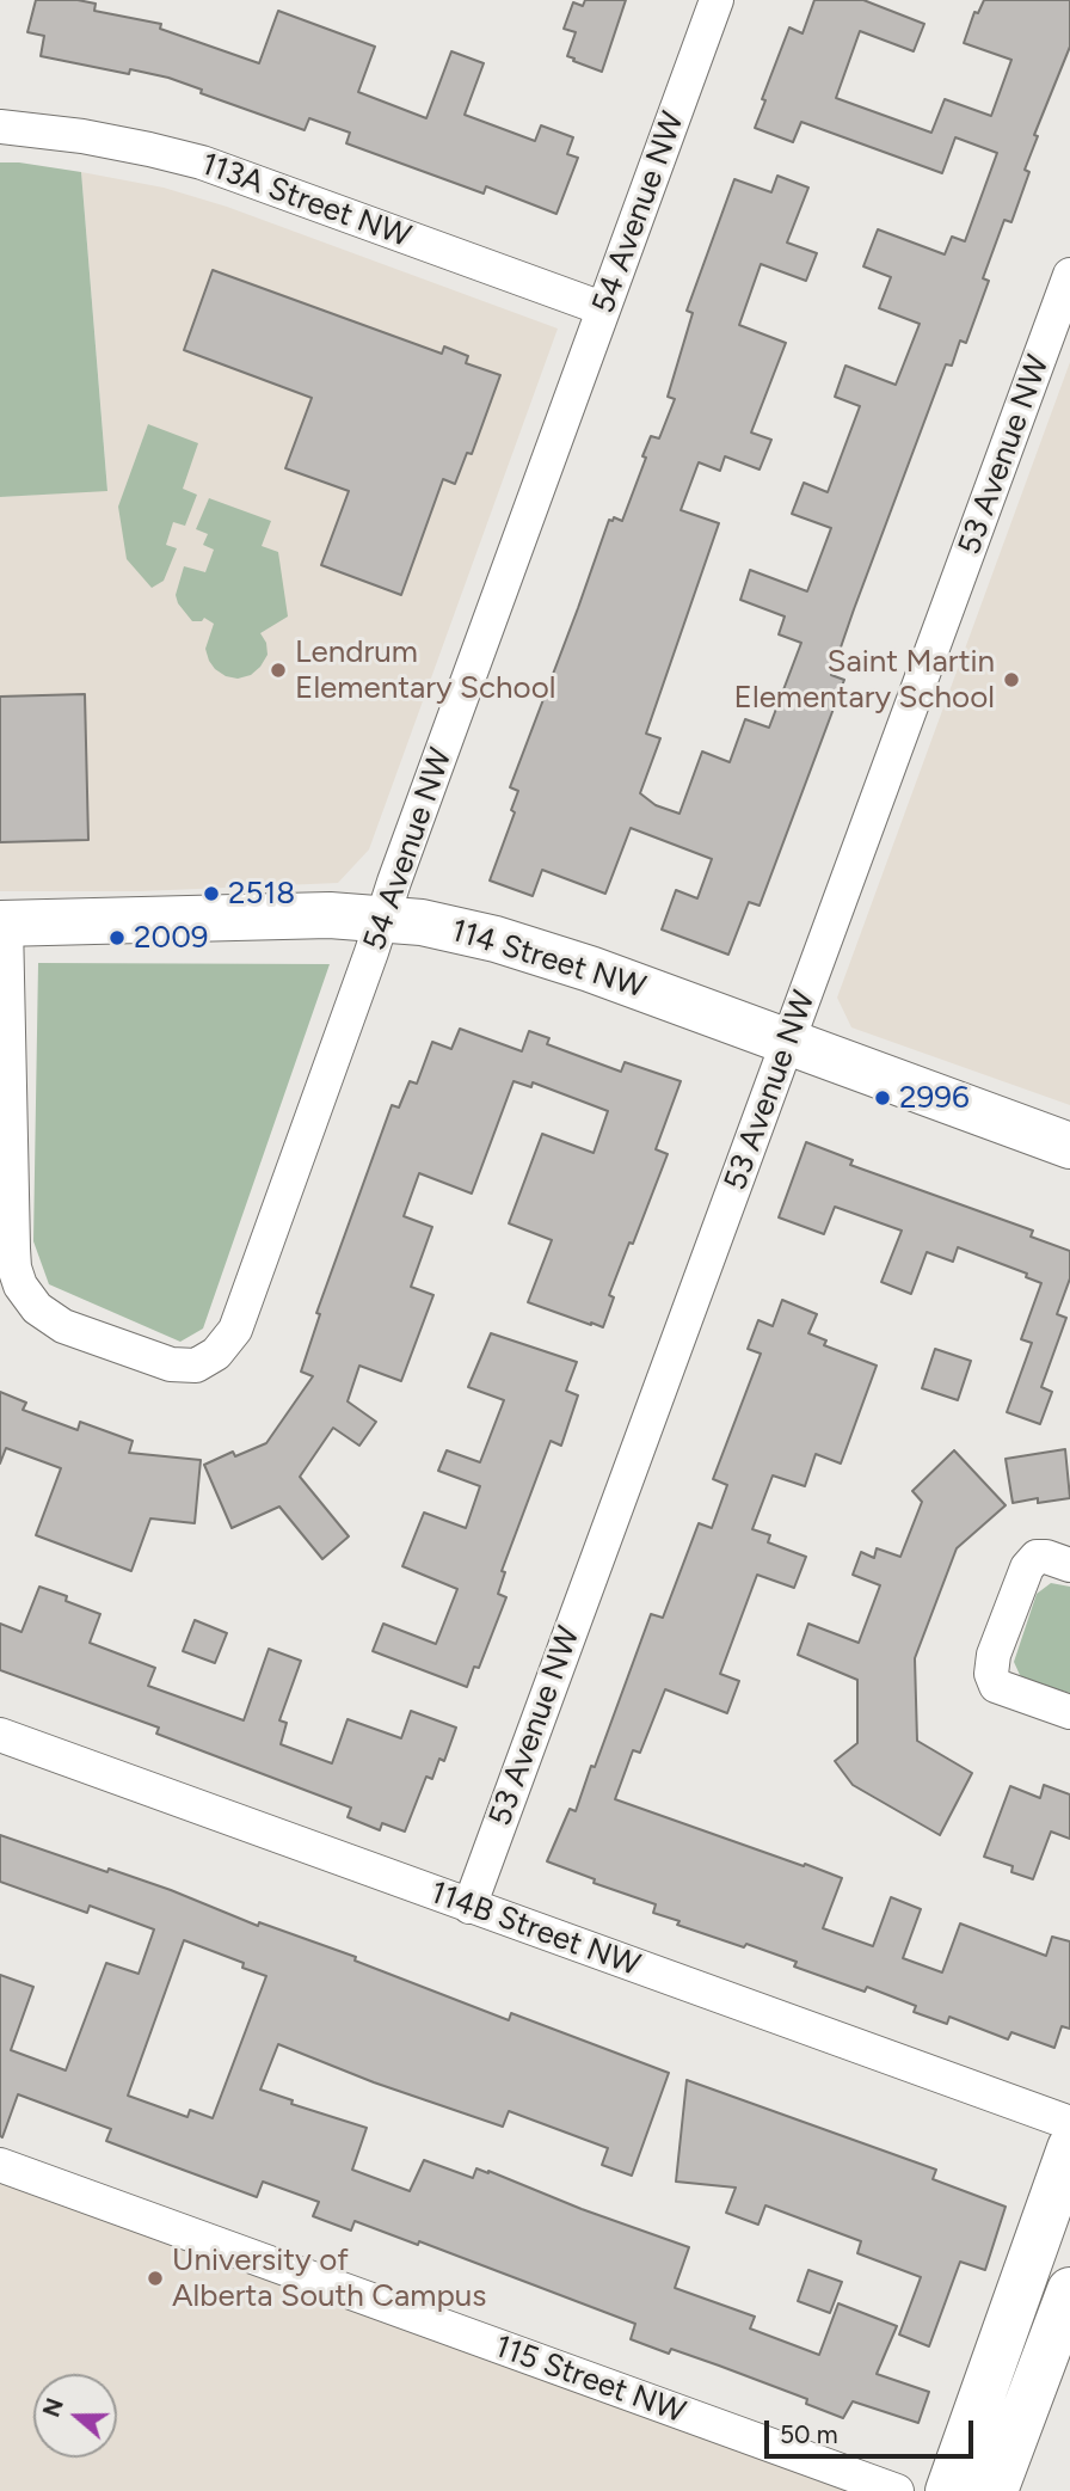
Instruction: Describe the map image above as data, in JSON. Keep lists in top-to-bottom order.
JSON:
{
  "streets": {
    "street": [
      "113A Street NW",
      "54 Avenue NW",
      "53 Avenue NW",
      "114 Street NW",
      "114B Street NW",
      "115 Street NW"
    ]
  },
  "crossings": [
    ["113A Street NW", "54 Avenue NW"],
    ["54 Avenue NW", "114 Street NW"],
    ["53 Avenue NW", "114 Street NW"],
    ["53 Avenue NW", "114B Street NW"]
  ],
  "places": [
    "Lendrum Elementary School",
    "Saint Martin Elementary School",
    "2518",
    "2009",
    "2996",
    "University of Alberta South Campus"
  ],
  "scale_bar": "50 m",
  "north": "left"
}
